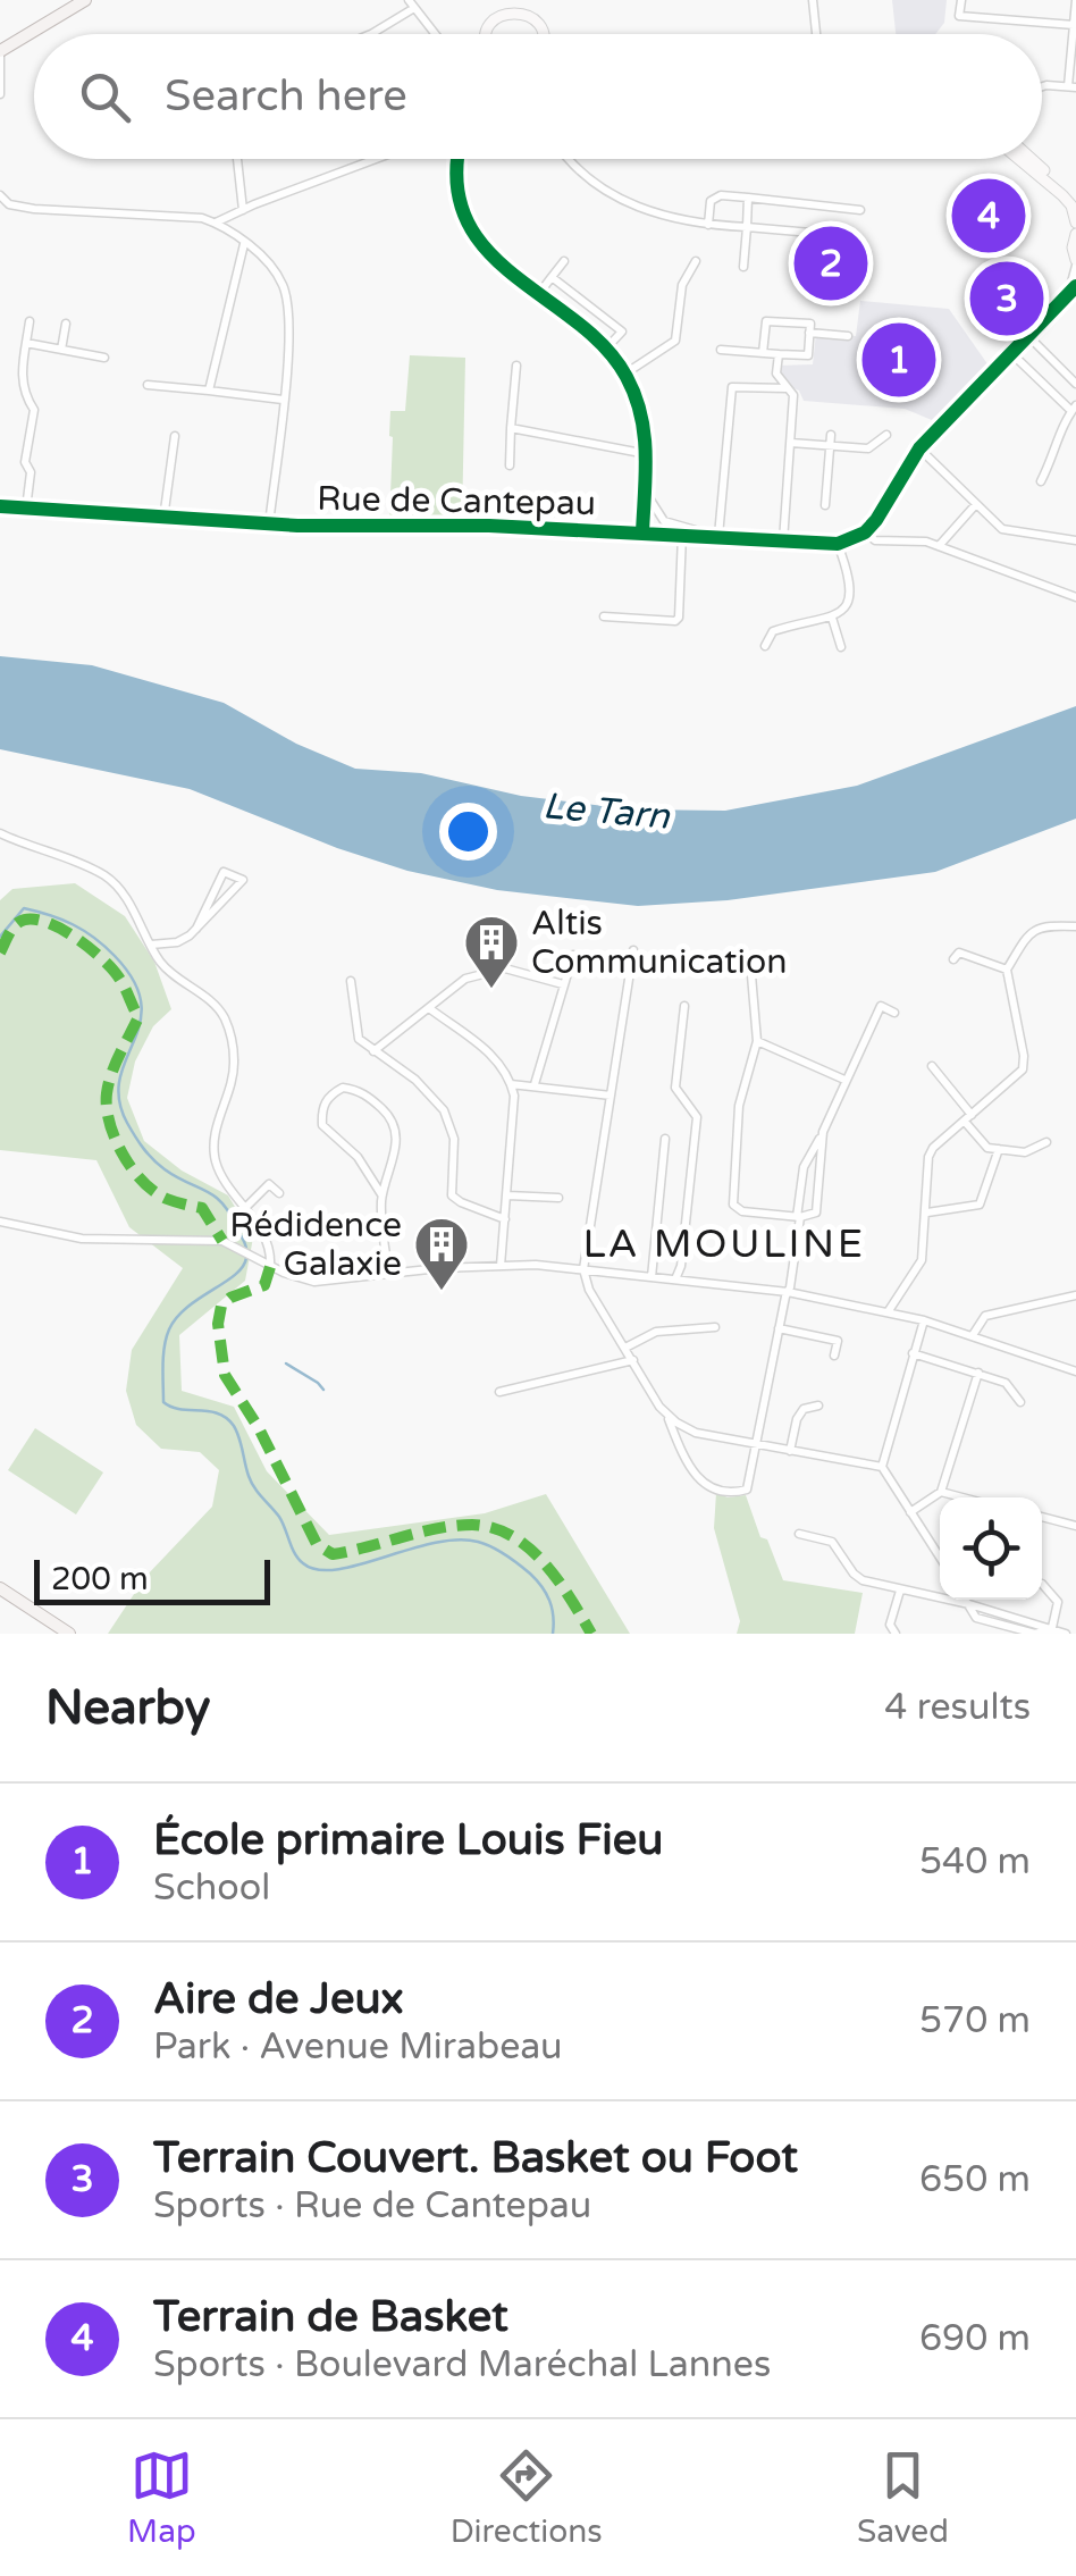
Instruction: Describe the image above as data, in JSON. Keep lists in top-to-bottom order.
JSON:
{
  "streets": {
    "street": ["Rue de Cantepau"]
  },
  "districts": ["LA MOULINE"],
  "water": ["Le Tarn"],
  "places": {
    "building": ["Altis Communication", "Rédidence Galaxie"]
  },
  "scale_bar": "200 m",
  "page": {
    "search": "Search here",
    "pins": [
      "4",
      "2",
      "3",
      "1"
    ],
    "scale": "200 m",
    "heading": ["Nearby", "4 results"],
    "list": [
      {
        "mark": "1",
        "name": "École primaire Louis Fieu",
        "note": "School",
        "value": "540 m"
      },
      {
        "mark": "2",
        "name": "Aire de Jeux",
        "note": "Park · Avenue Mirabeau",
        "value": "570 m"
      },
      {
        "mark": "3",
        "name": "Terrain Couvert. Basket ou Foot",
        "note": "Sports · Rue de Cantepau",
        "value": "650 m"
      },
      {
        "mark": "4",
        "name": "Terrain de Basket",
        "note": "Sports · Boulevard Maréchal Lannes",
        "value": "690 m"
      }
    ],
    "nav": ["Map", "Directions", "Saved"]
  }
}
